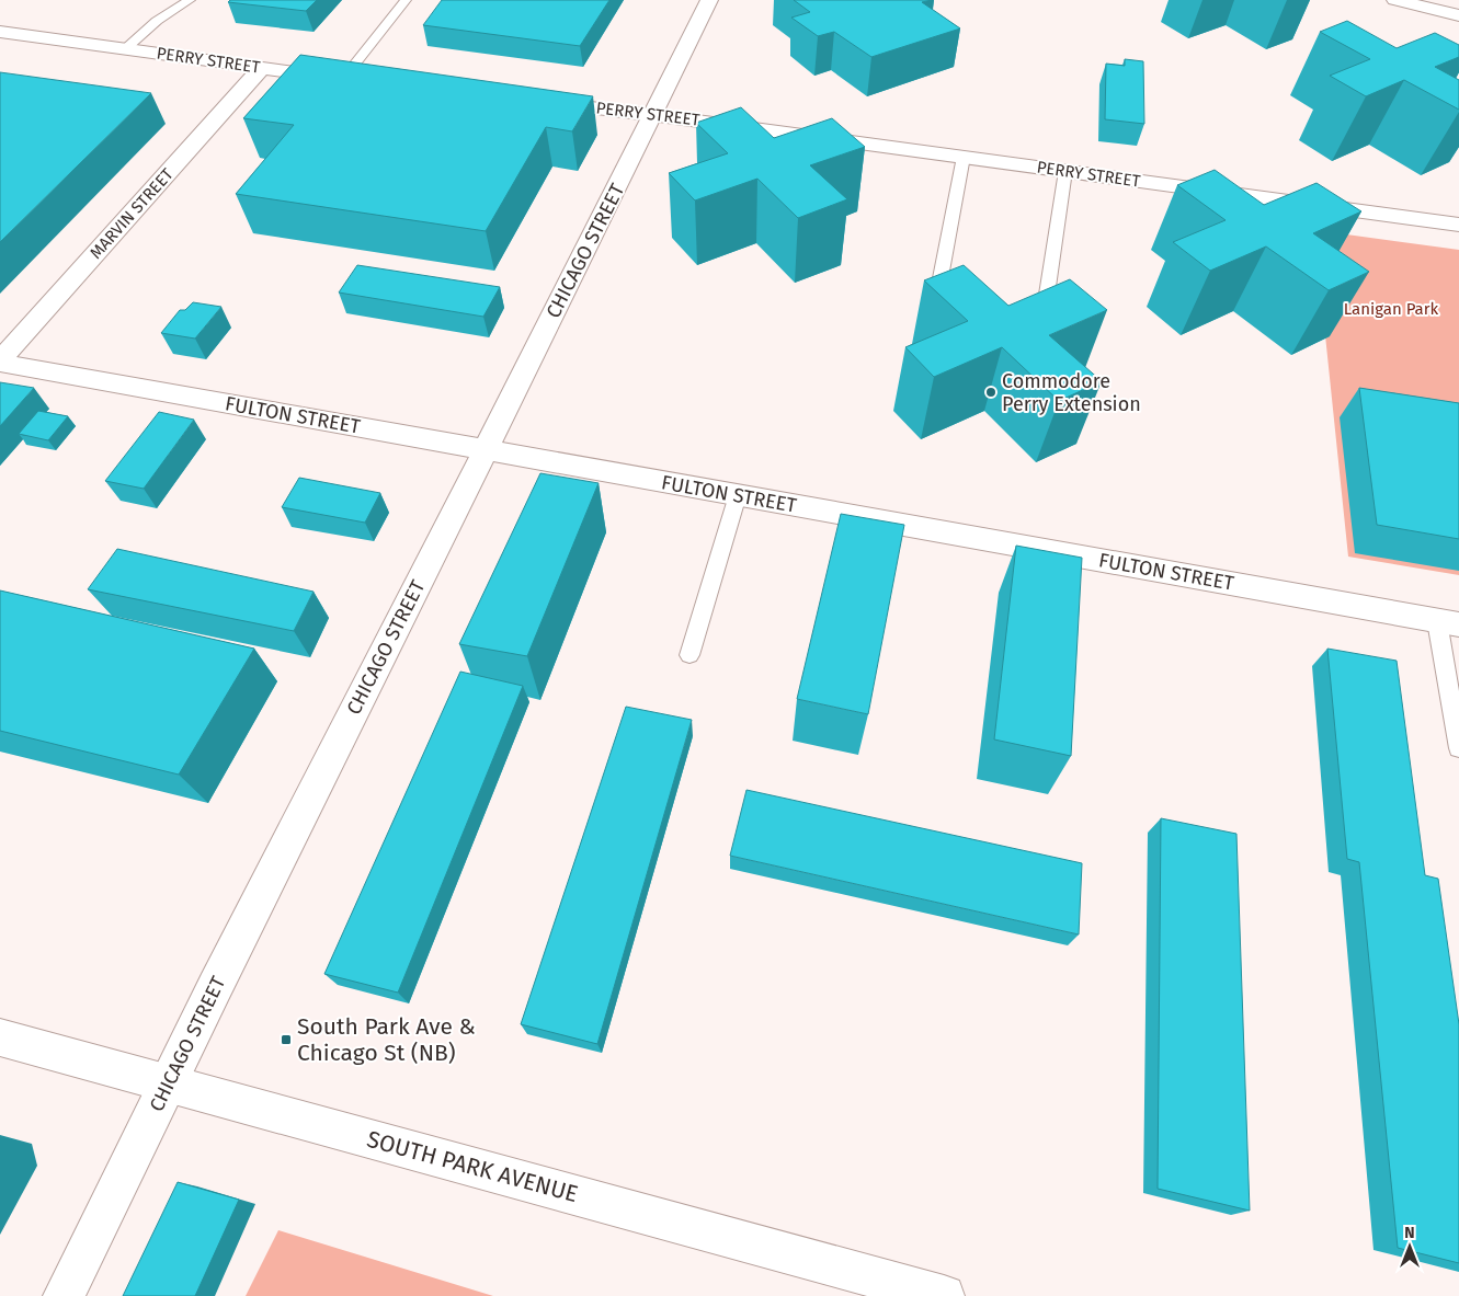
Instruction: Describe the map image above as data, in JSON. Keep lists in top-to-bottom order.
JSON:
{
  "streets": {
    "street": [
      "PERRY STREET",
      "MARVIN STREET",
      "CHICAGO STREET",
      "FULTON STREET",
      "SOUTH PARK AVENUE"
    ]
  },
  "crossings": [
    ["PERRY STREET", "MARVIN STREET"],
    ["PERRY STREET", "CHICAGO STREET"],
    ["MARVIN STREET", "FULTON STREET"],
    ["CHICAGO STREET", "FULTON STREET"],
    ["CHICAGO STREET", "SOUTH PARK AVENUE"]
  ],
  "parks": ["Lanigan Park"],
  "places": {
    "other": ["Commodore Perry Extension"],
    "transit": ["South Park Ave & Chicago St (NB)"]
  },
  "north": "top"
}
